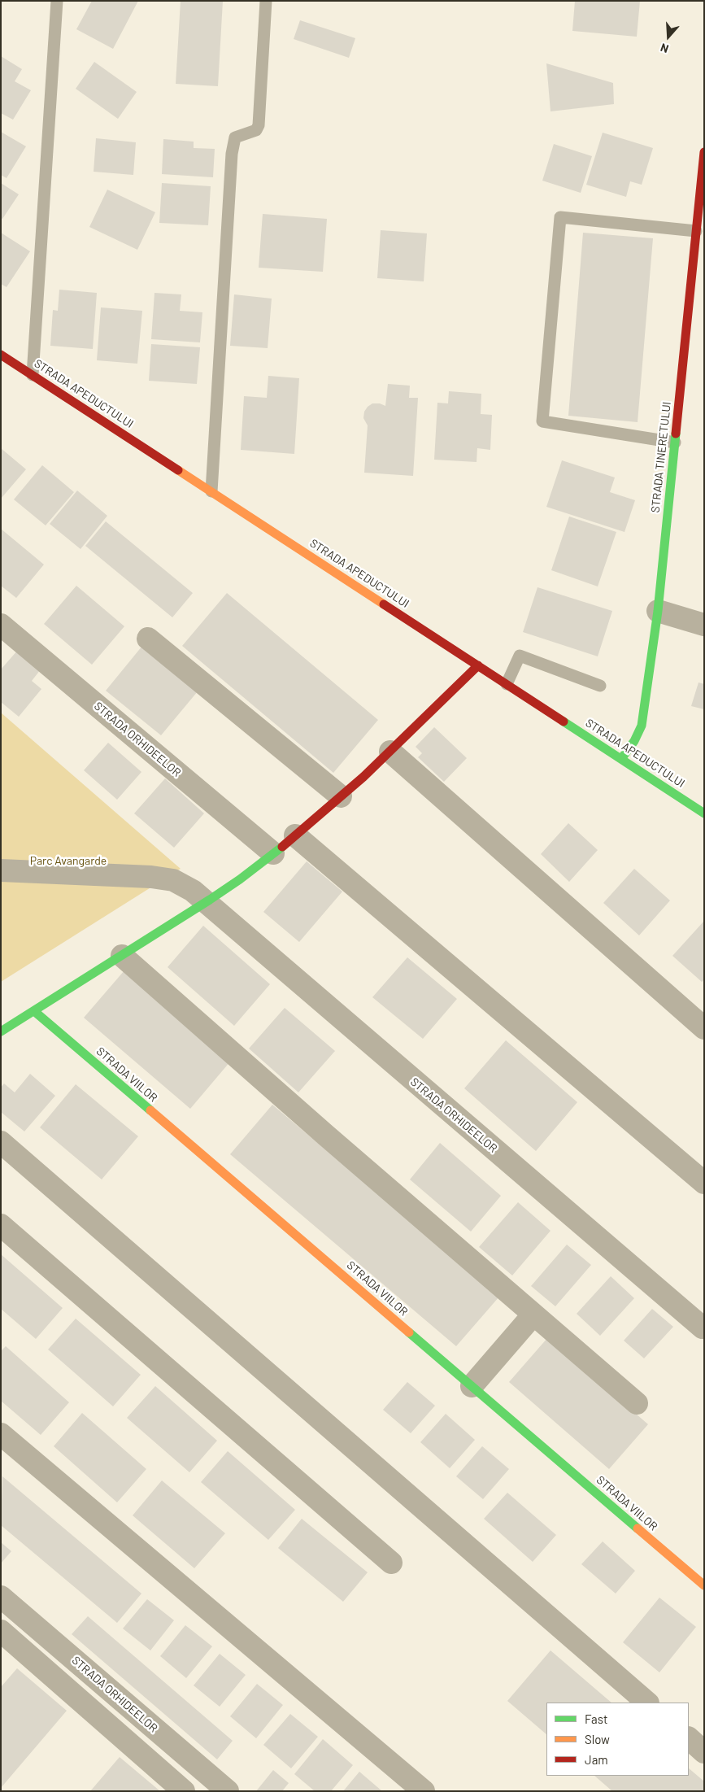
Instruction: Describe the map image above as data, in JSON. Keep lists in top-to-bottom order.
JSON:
{
  "streets": {
    "street": [
      "STRADA APEDUCTULUI",
      "STRADA TINERETULUI",
      "STRADA ORHIDEELOR",
      "STRADA VIILOR"
    ]
  },
  "crossings": [
    ["STRADA APEDUCTULUI", "STRADA TINERETULUI"]
  ],
  "parks": ["Parc Avangarde"],
  "legend": ["Fast", "Slow", "Jam"],
  "north": "bottom"
}
